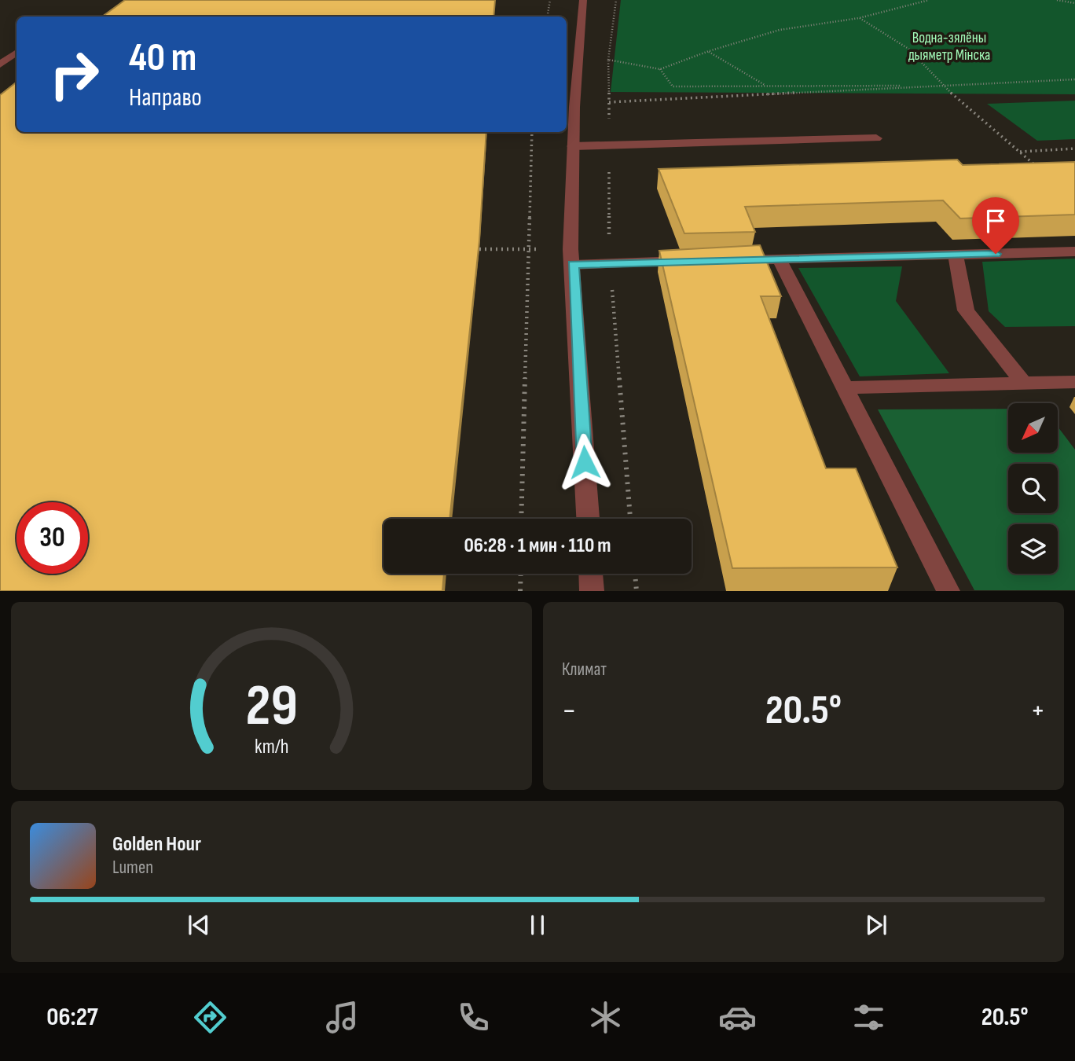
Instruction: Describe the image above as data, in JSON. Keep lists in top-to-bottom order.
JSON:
{
  "parks": ["Водна-зялёны дыяметр Мінска"],
  "north": "bottom left",
  "page": {
    "turn": ["40 m", "Направо"],
    "limit": "30",
    "trip": "06:28 · 1 мин · 110 m",
    "tile": "Климат",
    "heat": ["−", "20.5°", "+"],
    "song": ["Golden Hour", "Lumen"],
    "tabs": ["06:27", "20.5°"],
    "gauge": ["29", "km/h"]
  }
}
